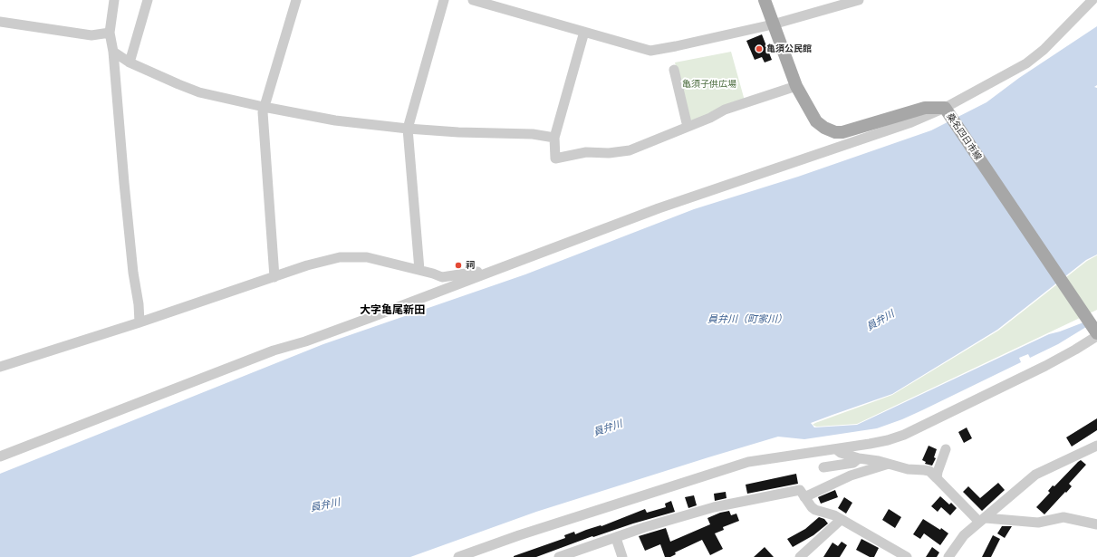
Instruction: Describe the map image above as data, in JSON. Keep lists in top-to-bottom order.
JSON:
{
  "streets": {
    "main road": ["桑名四日市線"]
  },
  "districts": ["大字亀尾新田"],
  "water": ["員弁川（町家川）", "員弁川"],
  "parks": ["亀須子供広場"],
  "places": ["亀須公民館", "祠"]
}
